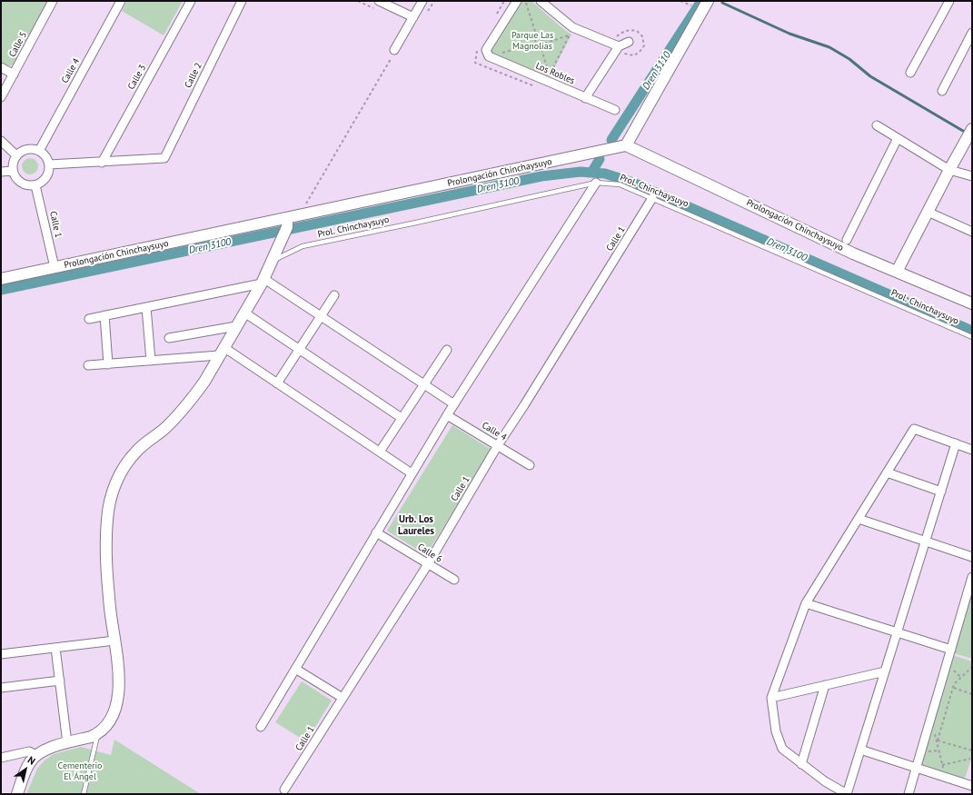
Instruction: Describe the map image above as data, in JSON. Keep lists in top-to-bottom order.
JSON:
{
  "streets": {
    "street": [
      "Calle 5",
      "Calle 4",
      "Los Robles",
      "Calle 2",
      "Calle 3",
      "Prolongación Chinchaysuyo",
      "Calle 1",
      "Calle 6"
    ],
    "lane": ["Prol. Chinchaysuyo"]
  },
  "crossings": [
    ["Calle 4", "Calle 1"],
    ["Calle 2", "Calle 3"],
    ["Prolongación Chinchaysuyo", "Calle 1"],
    ["Prol. Chinchaysuyo", "Calle 1"],
    ["Calle 1", "Calle 6"]
  ],
  "districts": ["Urb. Los Laureles"],
  "water": ["Dren 3110", "Dren 3100"],
  "parks": ["Parque Las Magnolias", "Cementerio El Ángel"],
  "north": "top right"
}
